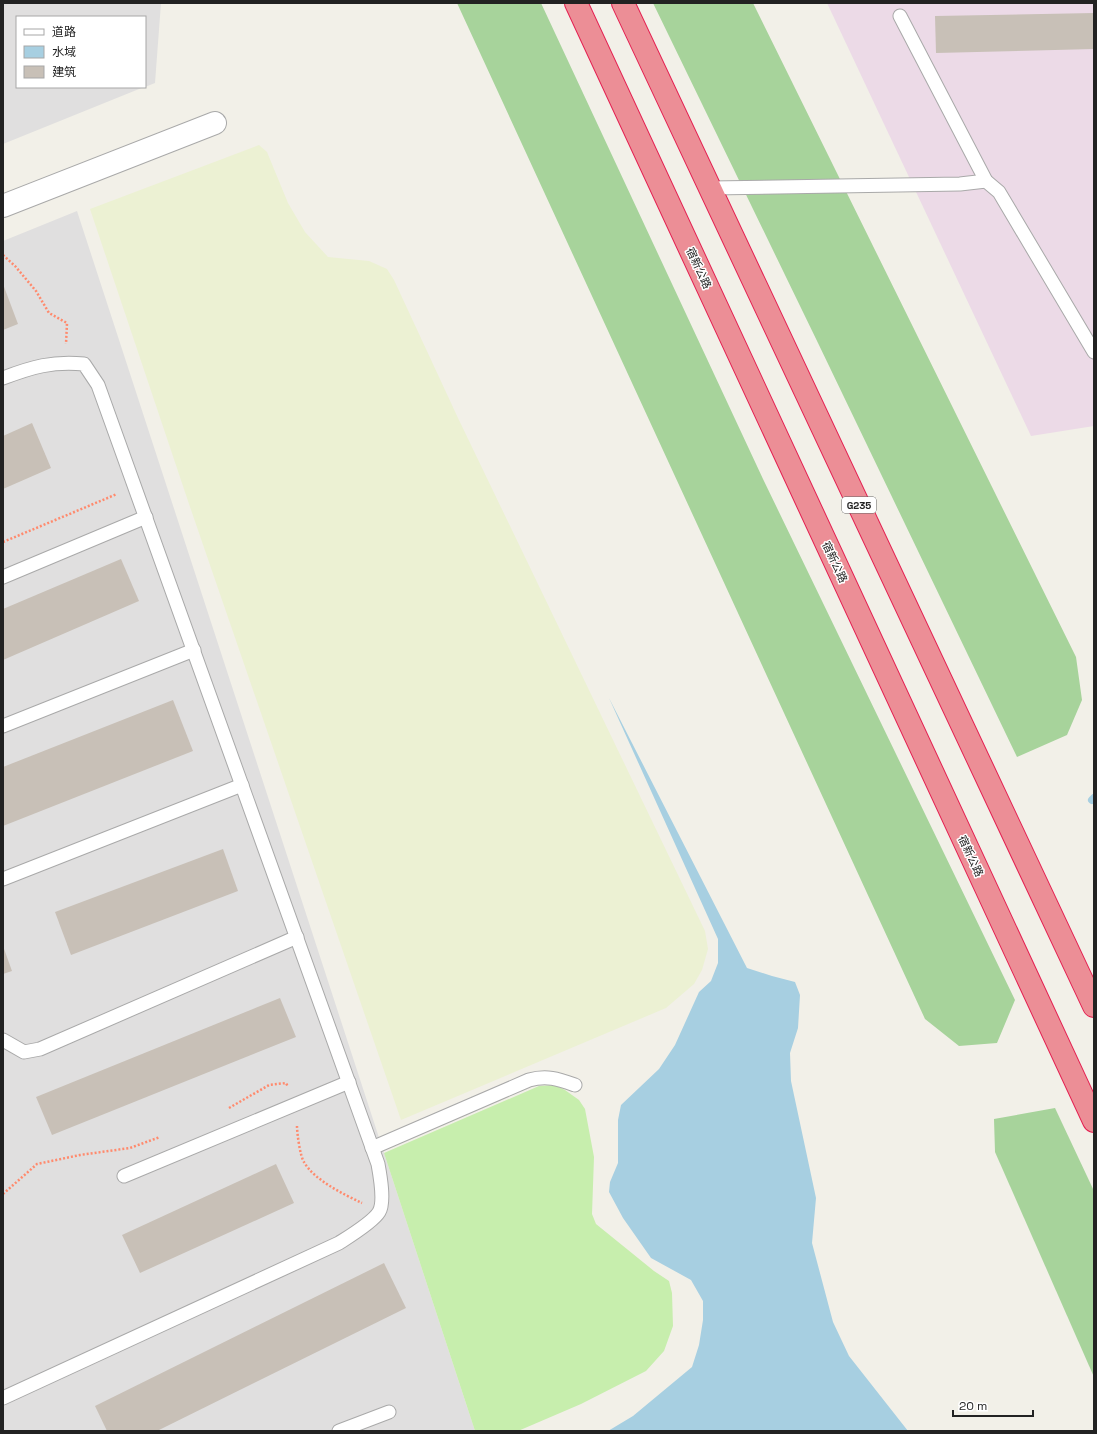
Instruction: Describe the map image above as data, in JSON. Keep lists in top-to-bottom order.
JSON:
{
  "streets": {
    "highway": ["宿新公路", "G235"]
  },
  "legend": ["道路", "水域", "建筑"],
  "scale_bar": "20 m"
}
